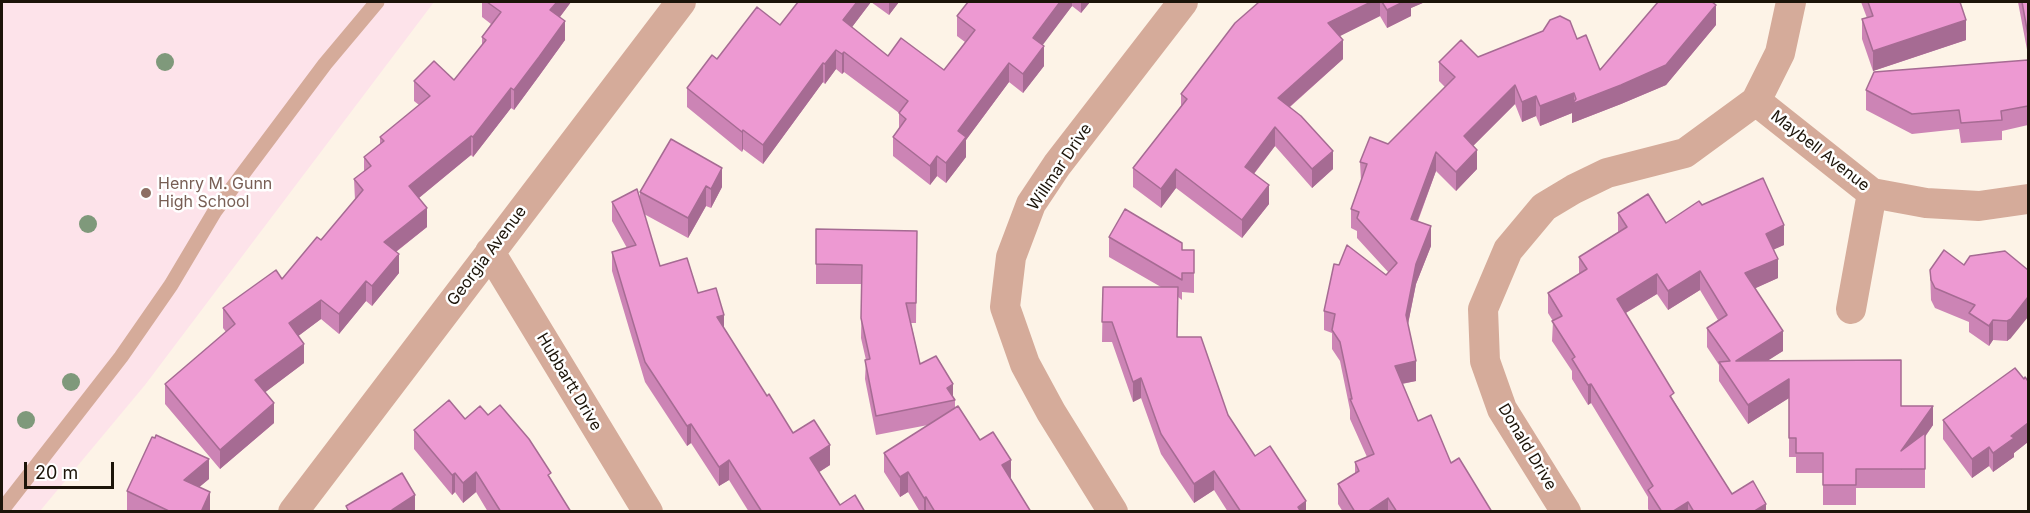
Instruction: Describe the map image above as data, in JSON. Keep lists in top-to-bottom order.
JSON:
{
  "streets": {
    "street": [
      "Maybell Avenue",
      "Willmar Drive",
      "Georgia Avenue",
      "Hubbartt Drive",
      "Donald Drive"
    ]
  },
  "crossings": [
    ["Maybell Avenue", "Donald Drive"],
    ["Georgia Avenue", "Hubbartt Drive"]
  ],
  "places": ["Henry M. Gunn High School"],
  "scale_bar": "20 m"
}
